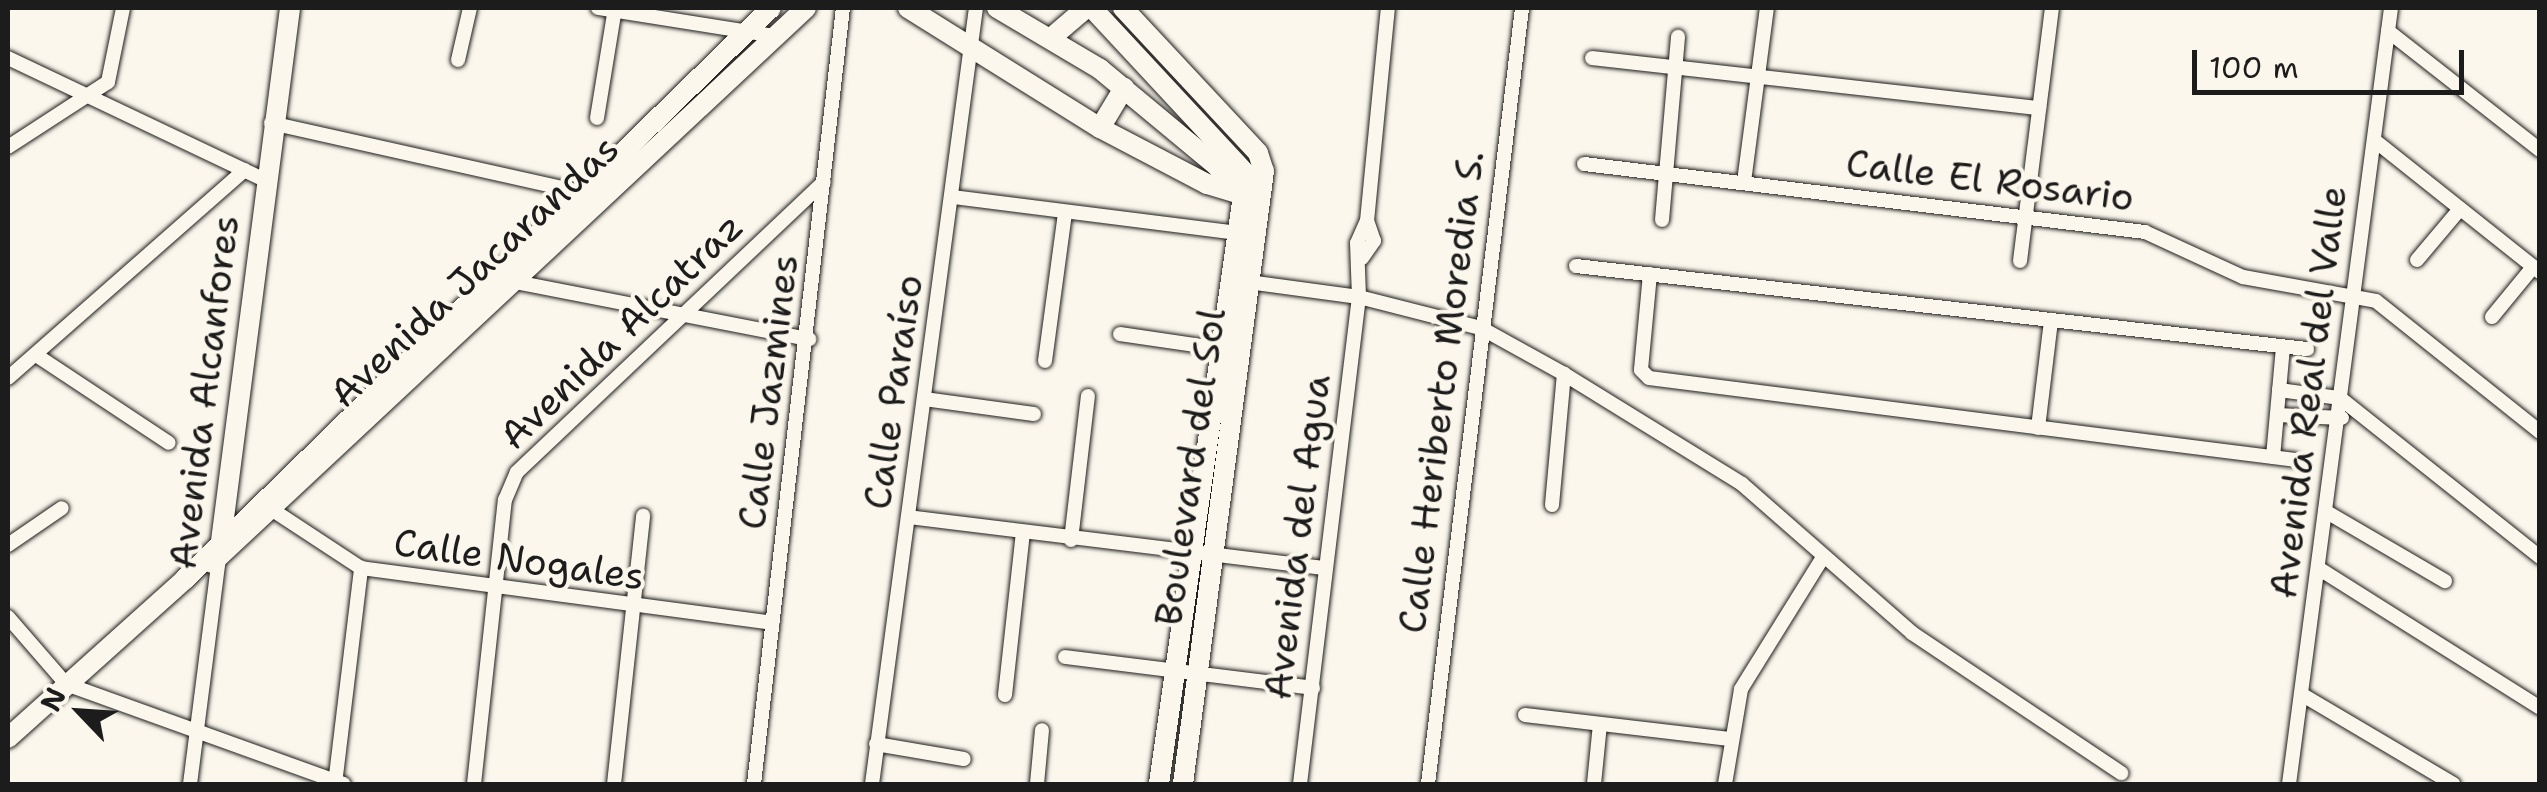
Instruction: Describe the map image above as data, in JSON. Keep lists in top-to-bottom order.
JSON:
{
  "streets": {
    "street": [
      "Calle El Rosario",
      "Avenida Jacarandas",
      "Avenida Alcatraz",
      "Avenida Alcanfores",
      "Calle Jazmines",
      "Calle Paraíso",
      "Calle Heriberto Moredia S.",
      "Avenida Real del Valle",
      "Boulevard del Sol",
      "Avenida del Agua",
      "Calle Nogales"
    ]
  },
  "crossings": [
    ["Calle El Rosario", "Avenida Real del Valle"],
    ["Avenida Jacarandas", "Avenida Alcanfores"],
    ["Avenida Jacarandas", "Calle Nogales"],
    ["Avenida Alcatraz", "Calle Jazmines"],
    ["Avenida Alcatraz", "Calle Nogales"],
    ["Calle Jazmines", "Calle Nogales"]
  ],
  "scale_bar": "100 m",
  "north": "top left"
}
